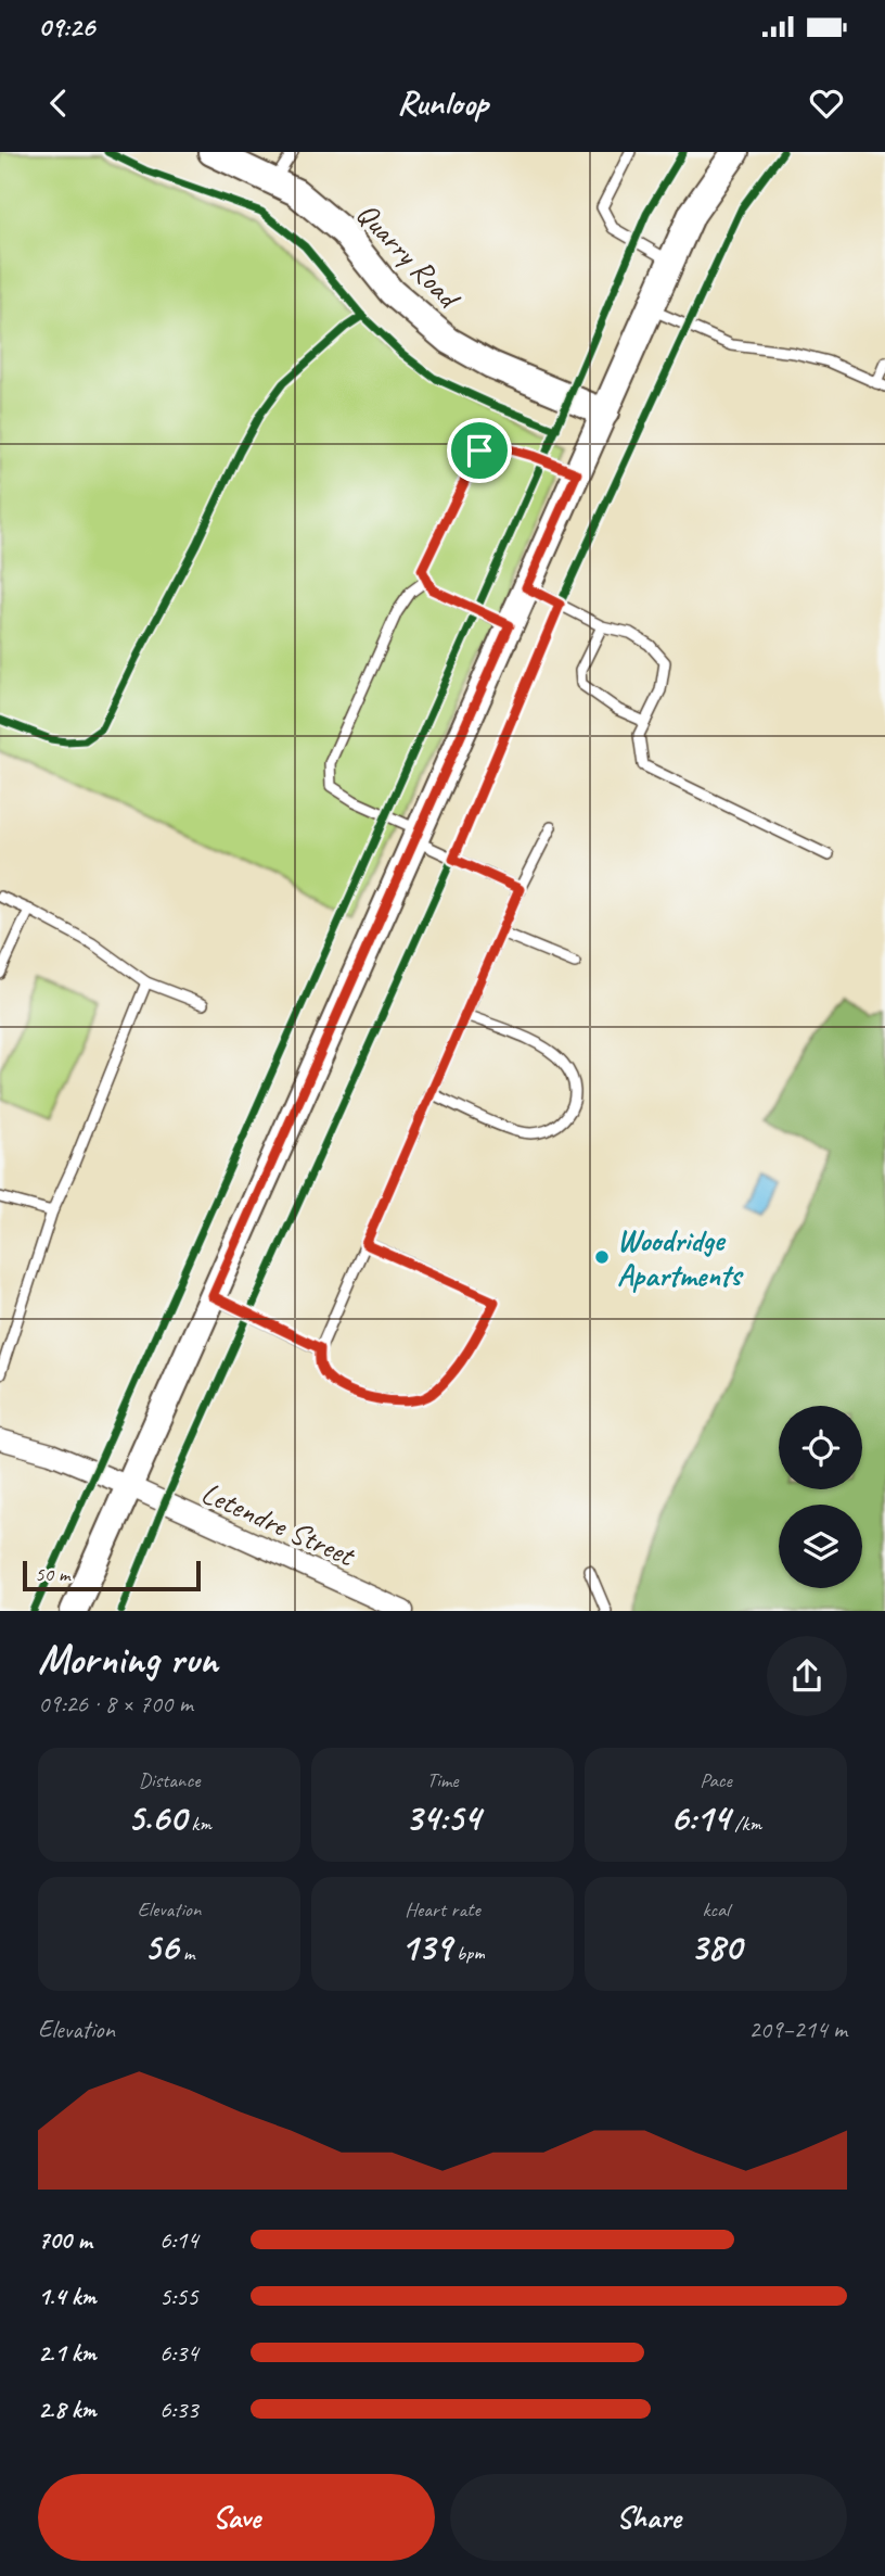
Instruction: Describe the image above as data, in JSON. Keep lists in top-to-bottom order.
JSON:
{
  "streets": {
    "street": ["Quarry Road", "Letendre Street"]
  },
  "places": ["Woodridge Apartments"],
  "scale_bar": "50 m",
  "page": {
    "status": "09:26",
    "header": "Runloop",
    "scale": "50 m",
    "heading": ["Morning run", "09:26 · 8 × 700 m"],
    "stats": [
      ["Distance", "5.60 km"],
      ["Time", "34:54"],
      ["Pace", "6:14 /km"],
      ["Elevation", "56 m"],
      ["Heart rate", "139 bpm"],
      ["kcal", "380"]
    ],
    "chart": ["Elevation", "209–214 m"],
    "list": [
      {
        "name": "700 m",
        "note": "6:14"
      },
      {
        "name": "1.4 km",
        "note": "5:55"
      },
      {
        "name": "2.1 km",
        "note": "6:34"
      },
      {
        "name": "2.8 km",
        "note": "6:33"
      }
    ],
    "buttons": ["Save", "Share"]
  }
}
